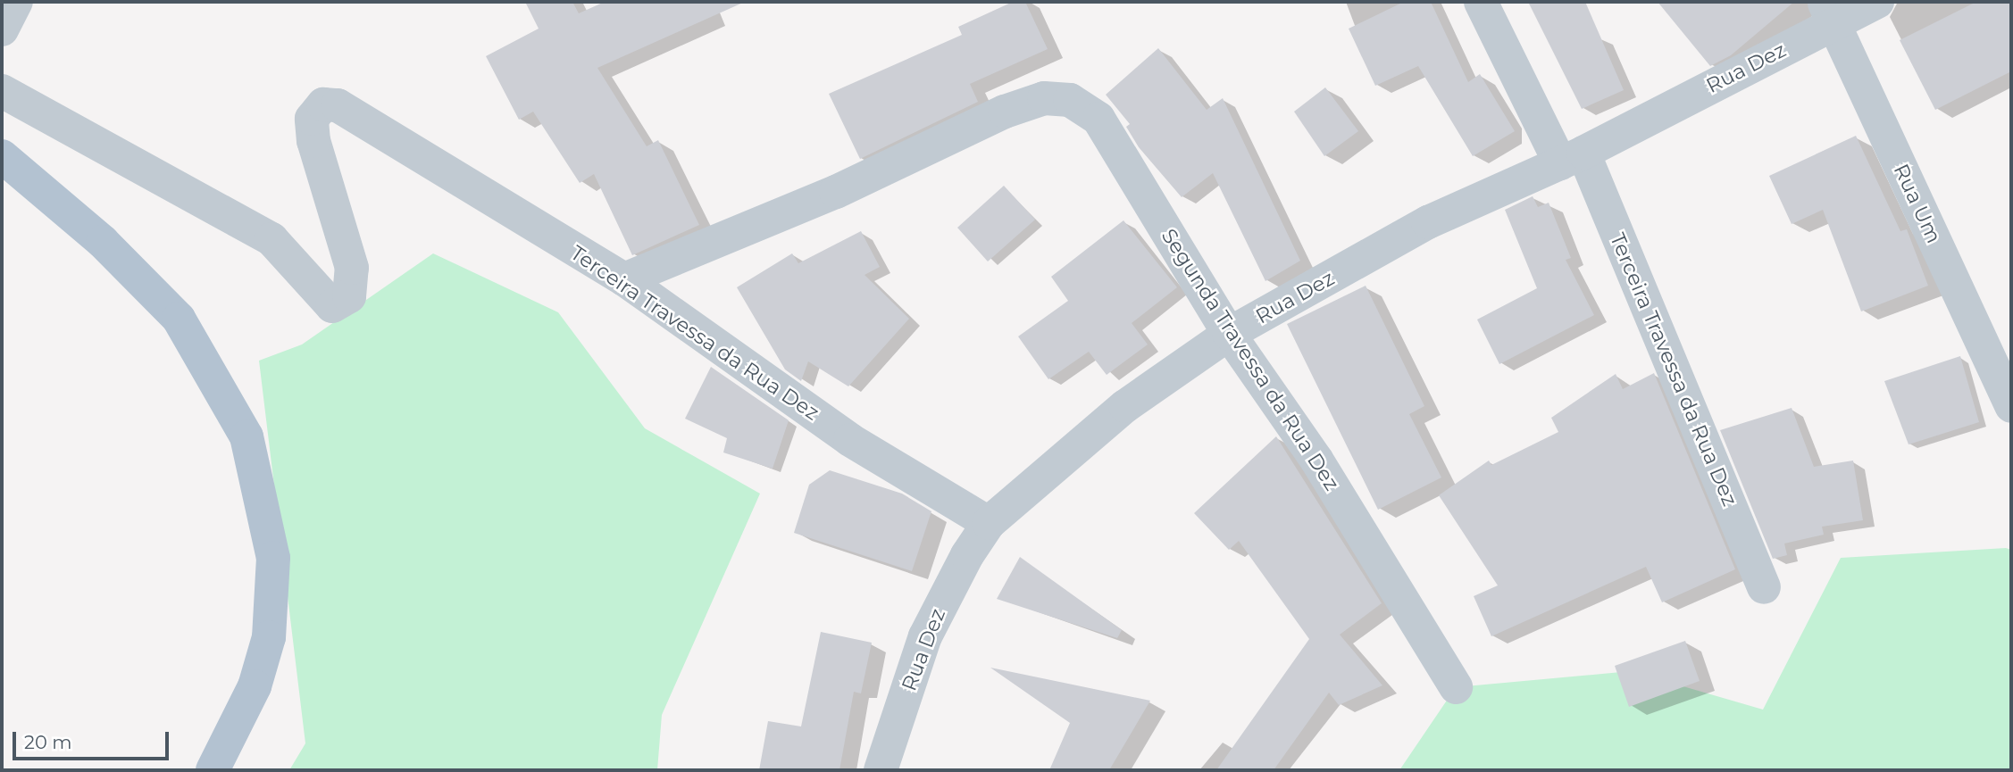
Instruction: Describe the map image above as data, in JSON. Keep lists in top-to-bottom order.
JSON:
{
  "streets": {
    "street": [
      "Rua Dez",
      "Rua Um",
      "Terceira Travessa da Rua Dez",
      "Segunda Travessa da Rua Dez"
    ]
  },
  "crossings": [
    ["Rua Dez", "Rua Um"],
    ["Rua Dez", "Terceira Travessa da Rua Dez"],
    ["Rua Dez", "Segunda Travessa da Rua Dez"],
    ["Terceira Travessa da Rua Dez", "Segunda Travessa da Rua Dez"]
  ],
  "scale_bar": "20 m"
}
